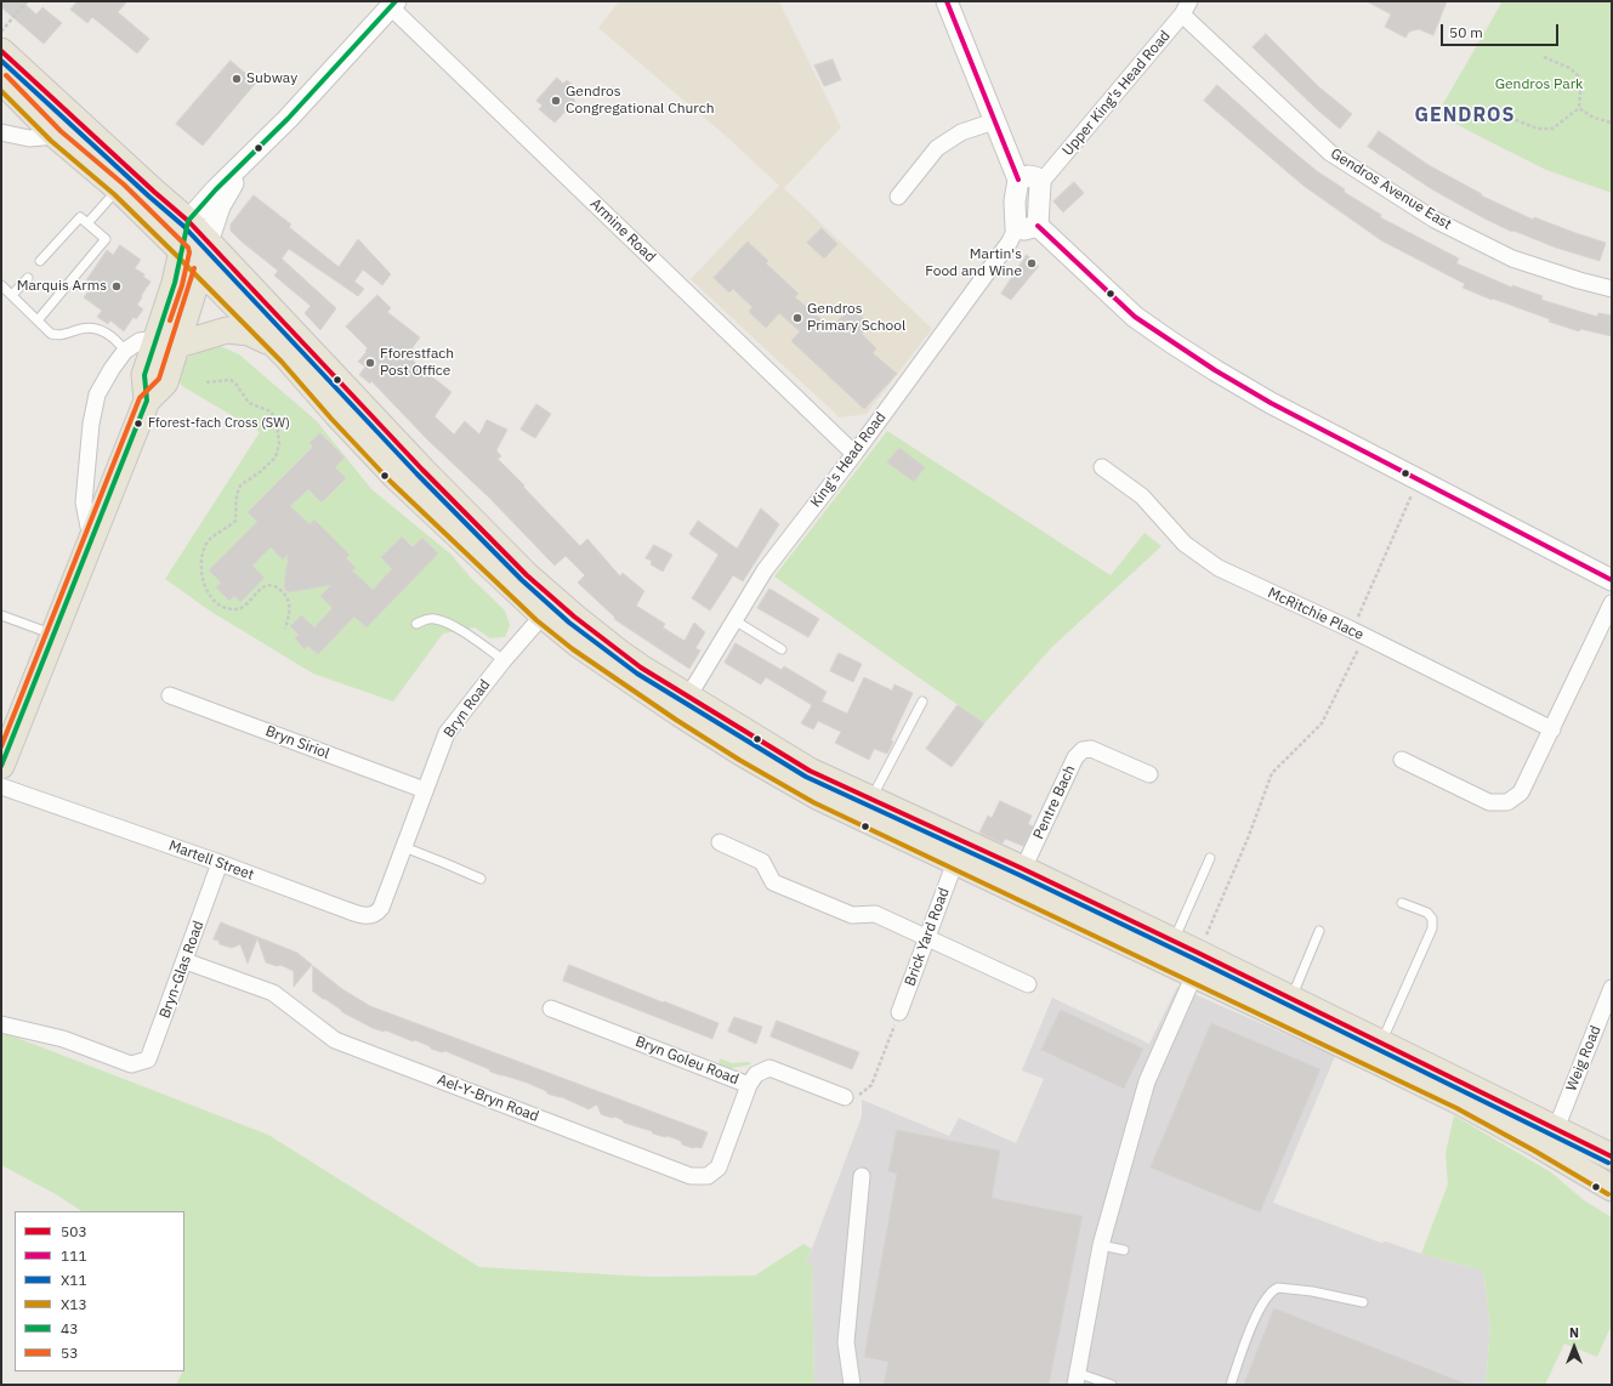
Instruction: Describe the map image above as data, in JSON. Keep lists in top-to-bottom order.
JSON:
{
  "streets": {
    "street": [
      "Upper King's Head Road",
      "Gendros Avenue East",
      "Armine Road",
      "King's Head Road",
      "McRitchie Place",
      "Bryn Road",
      "Bryn Siriol",
      "Pentre Bach",
      "Martell Street",
      "Brick Yard Road",
      "Bryn-Glas Road",
      "Weig Road",
      "Bryn Goleu Road",
      "Ael-Y-Bryn Road"
    ]
  },
  "crossings": [
    ["Upper King's Head Road", "Gendros Avenue East"],
    ["Armine Road", "King's Head Road"],
    ["Bryn Road", "Bryn Siriol"],
    ["Bryn Road", "Martell Street"],
    ["Martell Street", "Bryn-Glas Road"],
    ["Bryn-Glas Road", "Ael-Y-Bryn Road"],
    ["Bryn Goleu Road", "Ael-Y-Bryn Road"]
  ],
  "districts": ["GENDROS"],
  "parks": ["Gendros Park"],
  "places": [
    "Subway",
    "Gendros Congregational Church",
    "Martin's Food and Wine",
    "Marquis Arms",
    "Gendros Primary School",
    "Fforestfach Post Office",
    "Fforest-fach Cross (SW)"
  ],
  "lines": [
    "transit line 111",
    "transit line 43",
    "transit line 503",
    "transit line X11",
    "transit line 53",
    "transit line X13"
  ],
  "legend": [
    "503",
    "111",
    "X11",
    "X13",
    "43",
    "53"
  ],
  "scale_bar": "50 m",
  "north": "top"
}
